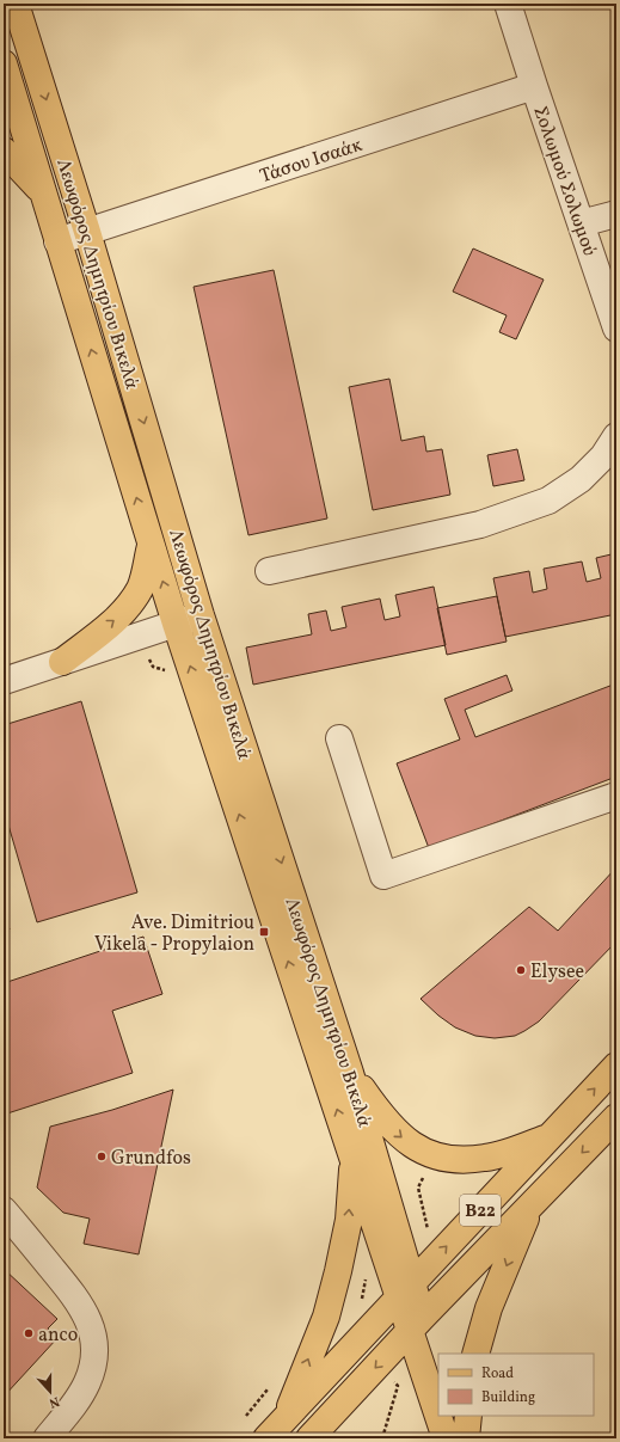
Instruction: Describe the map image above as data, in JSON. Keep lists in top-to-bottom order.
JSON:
{
  "streets": {
    "main road": ["Λεωφόρος Δημητρίου Βικελά", "B22"],
    "street": ["Τάσου Ισαάκ", "Σολωμού Σολωμού"]
  },
  "crossings": [
    ["Τάσου Ισαάκ", "Σολωμού Σολωμού"],
    ["Τάσου Ισαάκ", "Λεωφόρος Δημητρίου Βικελά"],
    ["Λεωφόρος Δημητρίου Βικελά", "B22"]
  ],
  "places": {
    "transit": ["Ave. Dimitriou Vikela - Propylaion"],
    "other": ["Elysee", "Grundfos", "anco"]
  },
  "legend": ["Road", "Building"],
  "north": "bottom"
}
